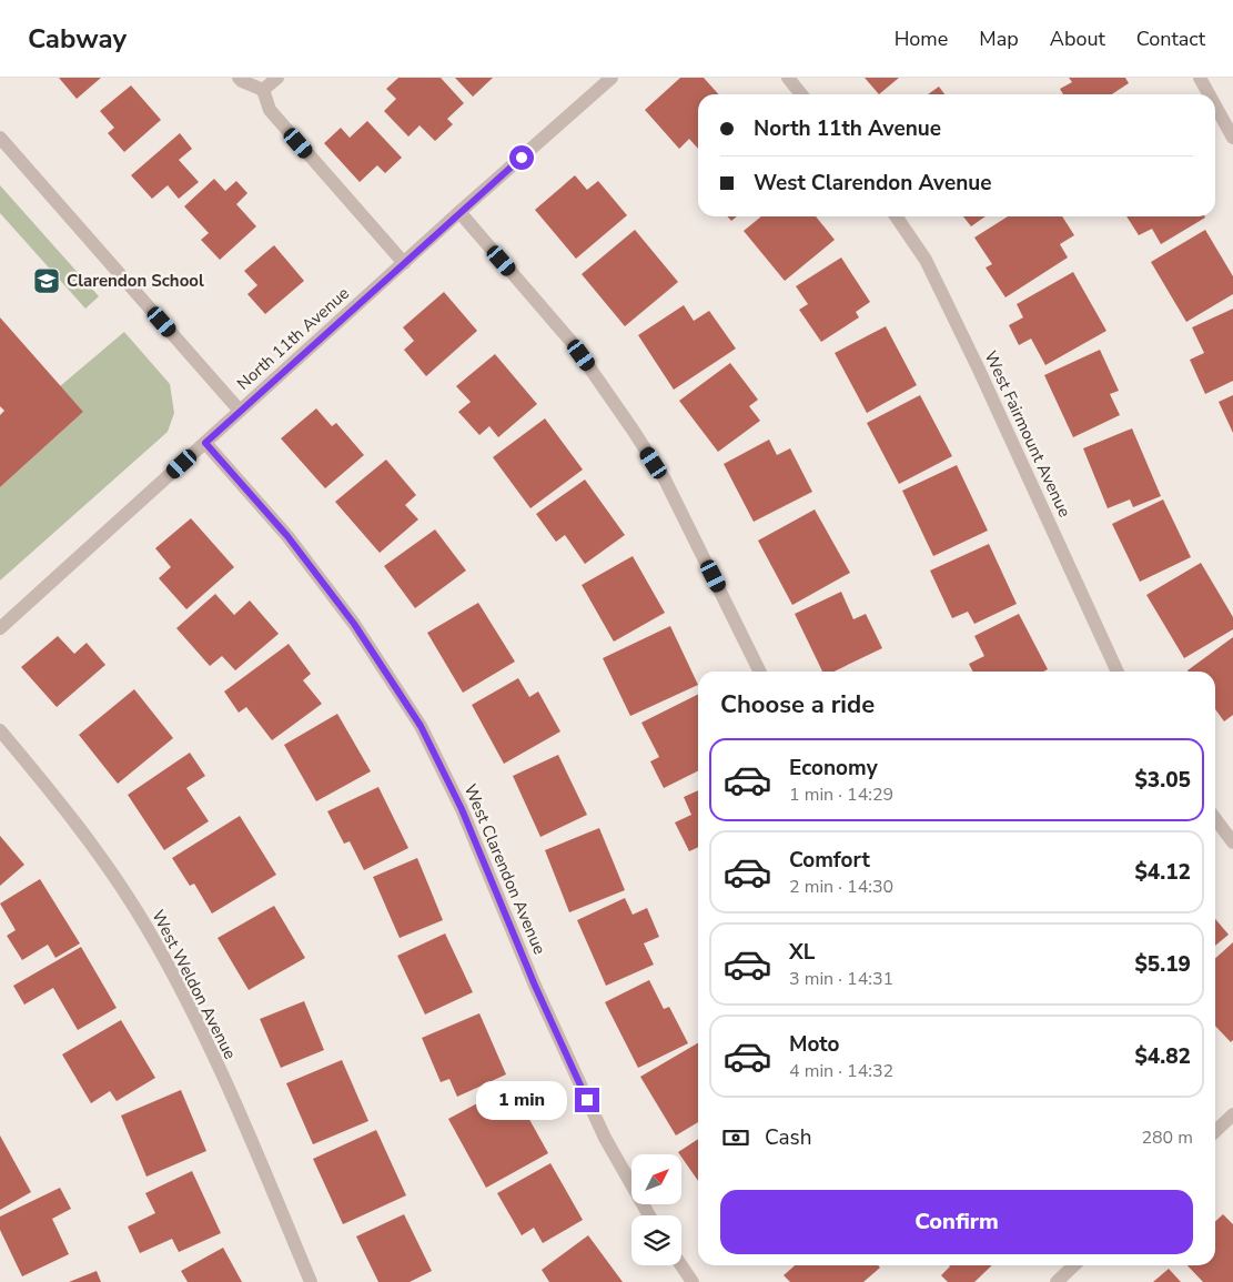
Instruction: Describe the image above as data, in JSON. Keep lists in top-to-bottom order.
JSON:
{
  "streets": {
    "street": [
      "North 11th Avenue",
      "West Fairmount Avenue",
      "West Clarendon Avenue",
      "West Weldon Avenue"
    ]
  },
  "crossings": [
    ["North 11th Avenue", "West Clarendon Avenue"]
  ],
  "places": {
    "school or university": ["Clarendon School"]
  },
  "north": "top right",
  "page": {
    "header": "Cabway",
    "nav": [
      "Home",
      "Map",
      "About",
      "Contact"
    ],
    "banner": ["North 11th Avenue", "West Clarendon Avenue"],
    "heading": "Choose a ride",
    "list": [
      {
        "name": "Economy",
        "note": "1 min · 14:29",
        "value": "$3.05"
      },
      {
        "name": "Comfort",
        "note": "2 min · 14:30",
        "value": "$4.12"
      },
      {
        "name": "XL",
        "note": "3 min · 14:31",
        "value": "$5.19"
      },
      {
        "name": "Moto",
        "note": "4 min · 14:32",
        "value": "$4.82"
      }
    ],
    "bubble": "1 min",
    "pay": ["Cash", "280 m"],
    "buttons": "Confirm"
  }
}
